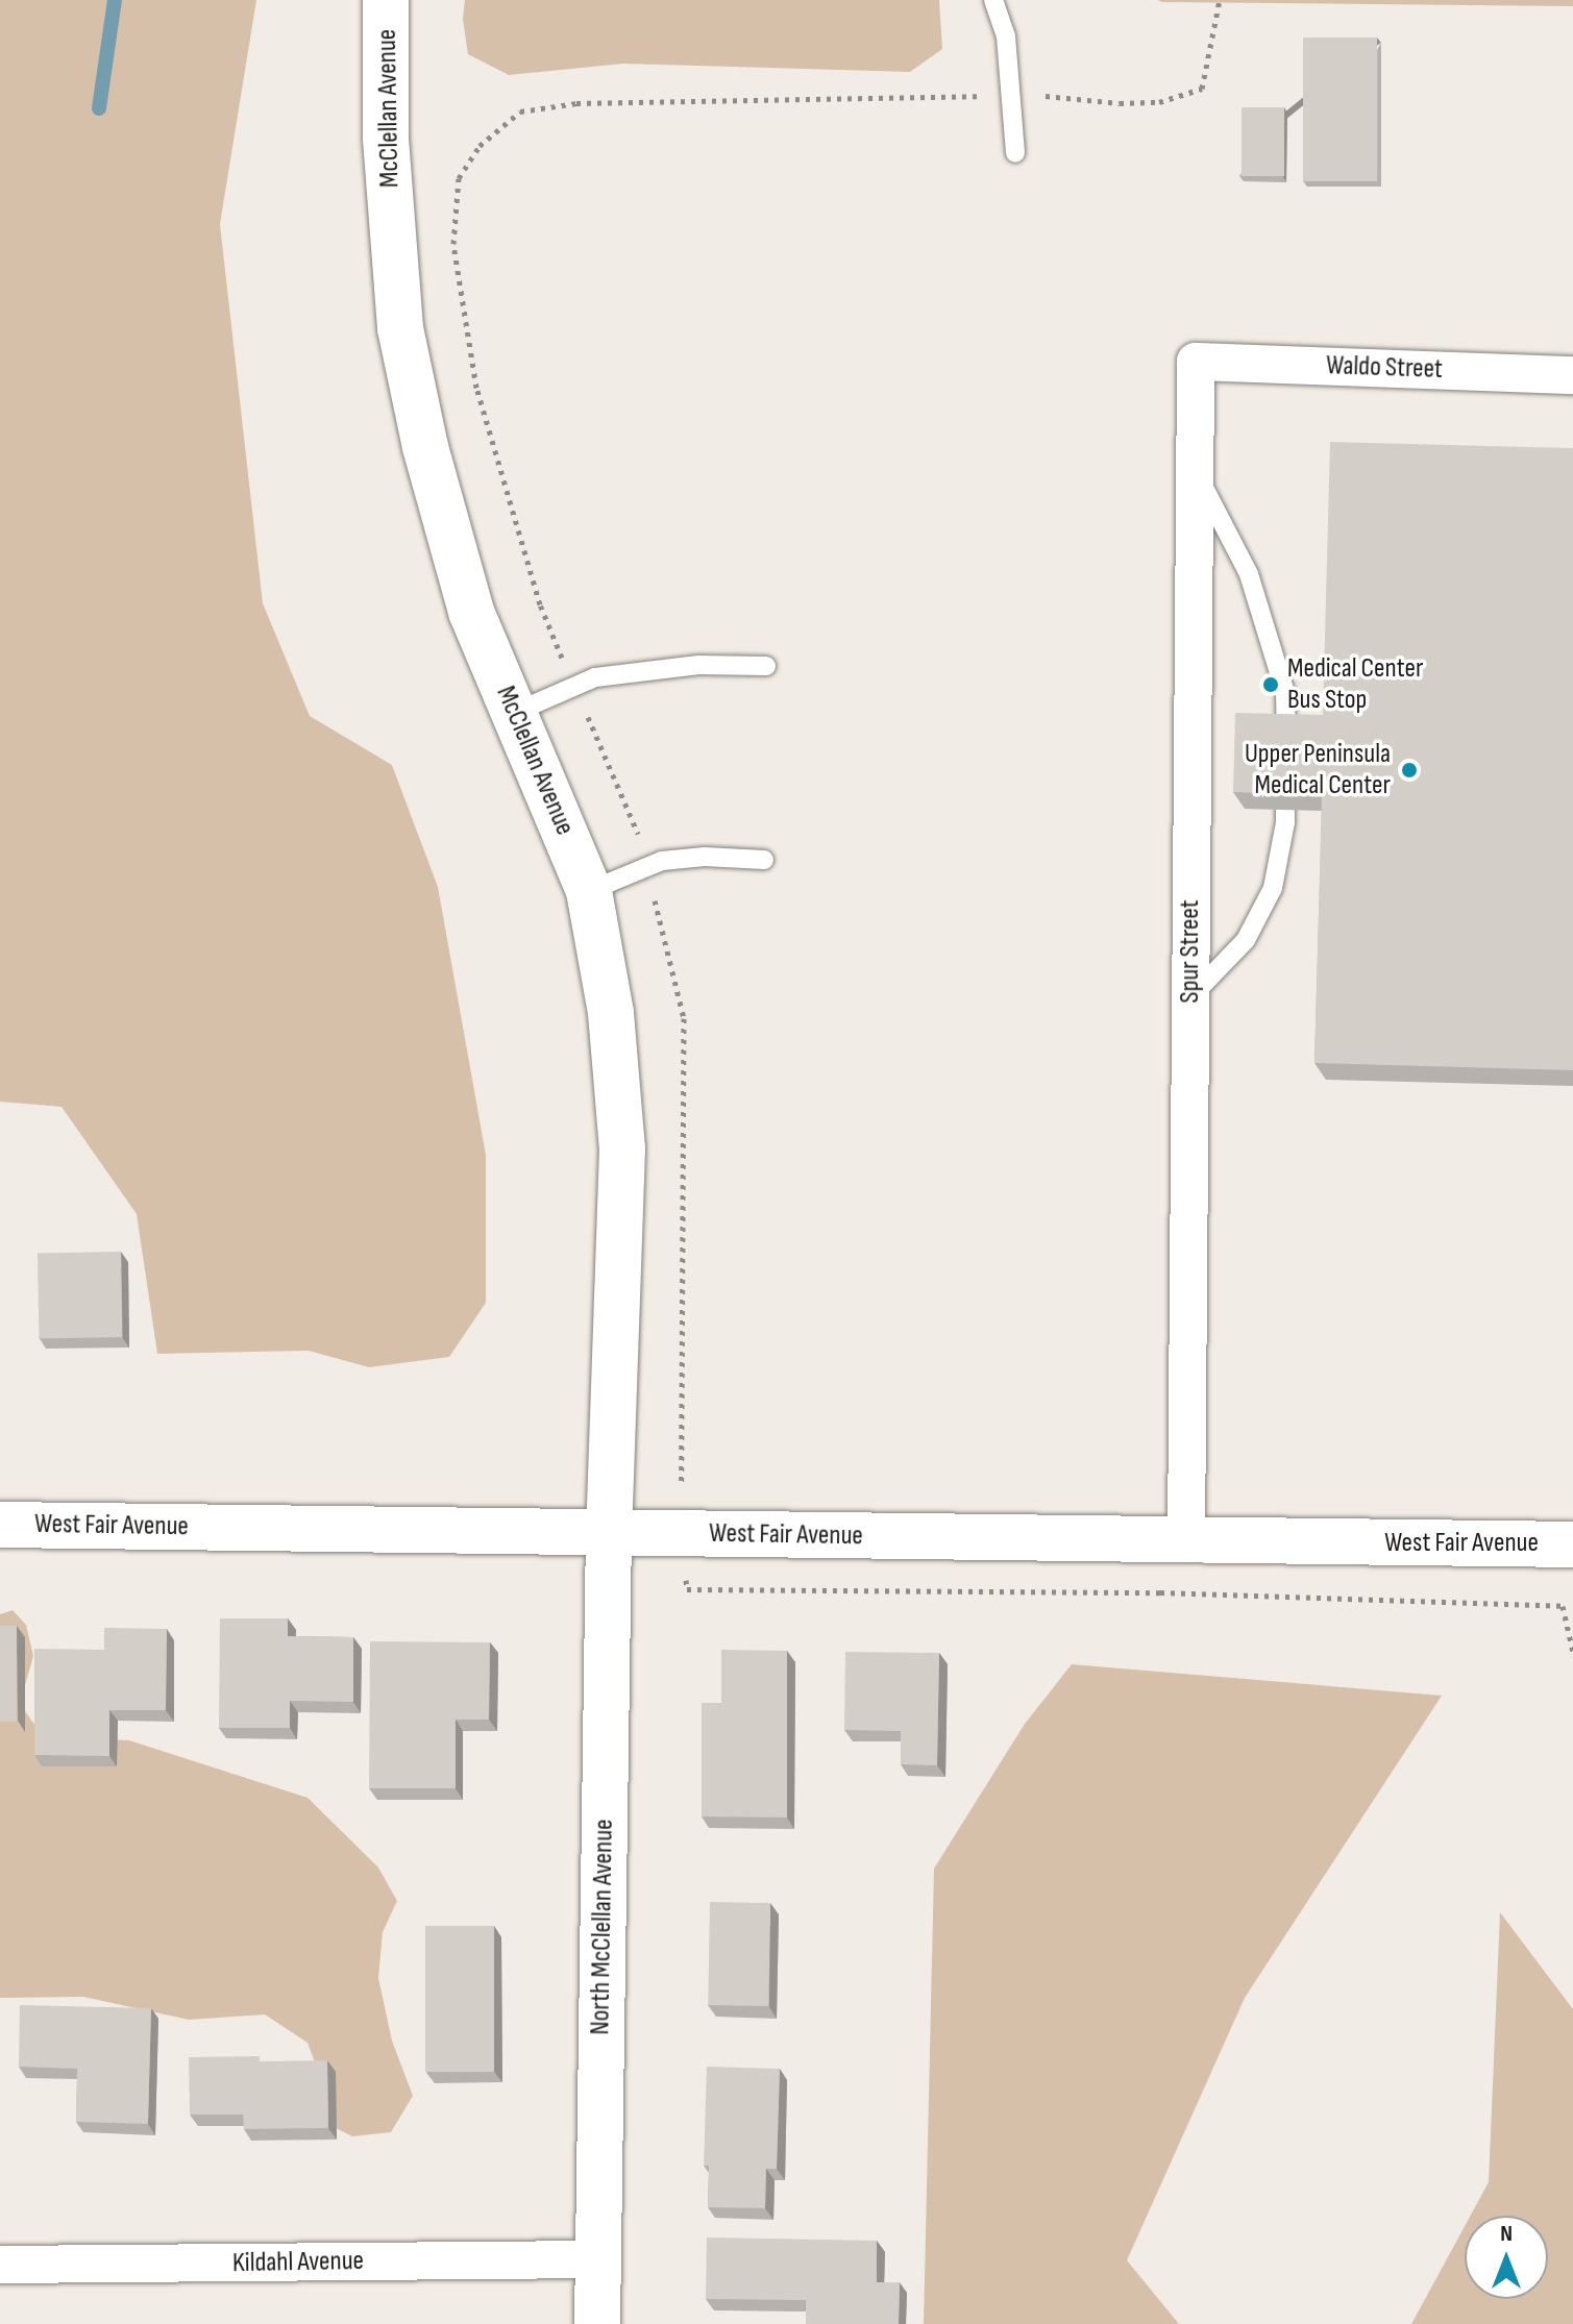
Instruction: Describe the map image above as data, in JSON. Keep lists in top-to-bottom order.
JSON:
{
  "streets": {
    "main road": ["McClellan Avenue", "West Fair Avenue", "North McClellan Avenue"],
    "street": ["Waldo Street", "Spur Street", "Kildahl Avenue"]
  },
  "crossings": [
    ["McClellan Avenue", "West Fair Avenue"],
    ["McClellan Avenue", "North McClellan Avenue"],
    ["Waldo Street", "Spur Street"],
    ["Spur Street", "West Fair Avenue"],
    ["West Fair Avenue", "North McClellan Avenue"],
    ["North McClellan Avenue", "Kildahl Avenue"]
  ],
  "places": ["Medical Center Bus Stop", "Upper Peninsula Medical Center"],
  "north": "top"
}
